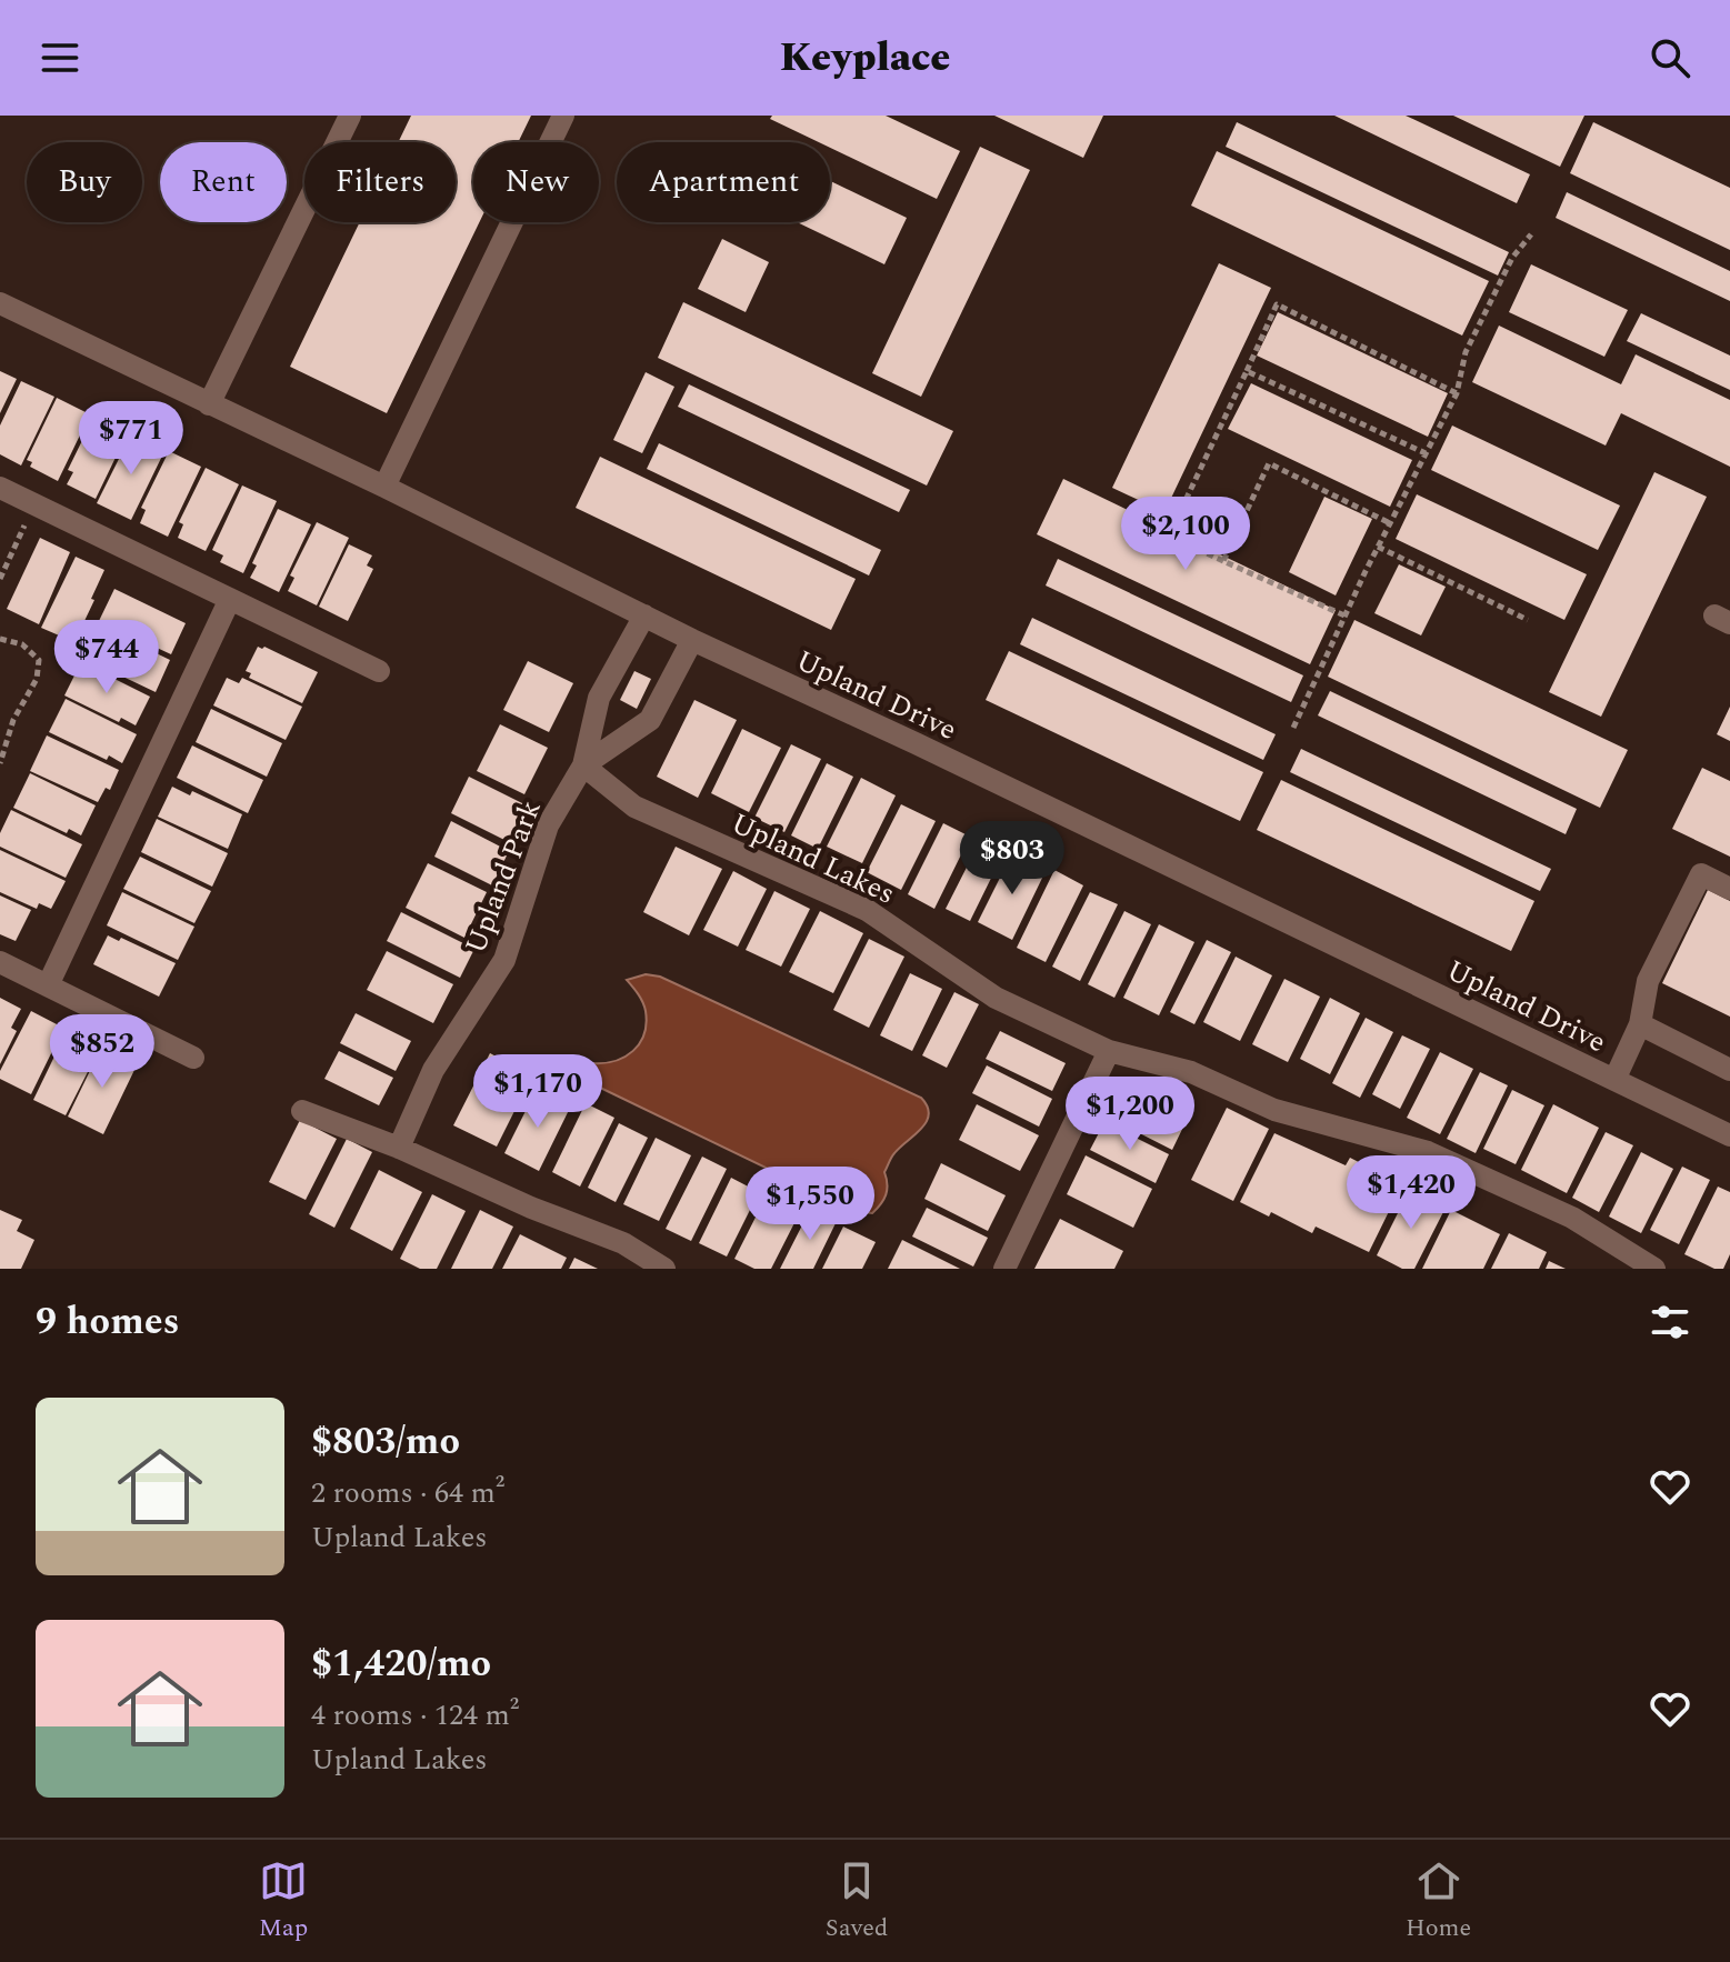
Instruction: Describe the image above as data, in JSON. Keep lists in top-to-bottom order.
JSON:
{
  "streets": {
    "street": ["Upland Drive", "Upland Lakes", "Upland Park"]
  },
  "crossings": [
    ["Upland Drive", "Upland Park"],
    ["Upland Lakes", "Upland Park"]
  ],
  "page": {
    "header": "Keyplace",
    "chip": [
      "Buy",
      "Rent",
      "Filters",
      "New",
      "Apartment"
    ],
    "price": [
      "$771",
      "$2,100",
      "$744",
      "$803",
      "$852",
      "$1,170",
      "$1,200",
      "$1,420",
      "$1,550"
    ],
    "heading": "9 homes",
    "list": [
      {
        "name": "$803/mo",
        "note": "2 rooms · 64 m² · Upland Lakes"
      },
      {
        "name": "$1,420/mo",
        "note": "4 rooms · 124 m² · Upland Lakes"
      }
    ],
    "tabs": ["Map", "Saved", "Home"]
  }
}
